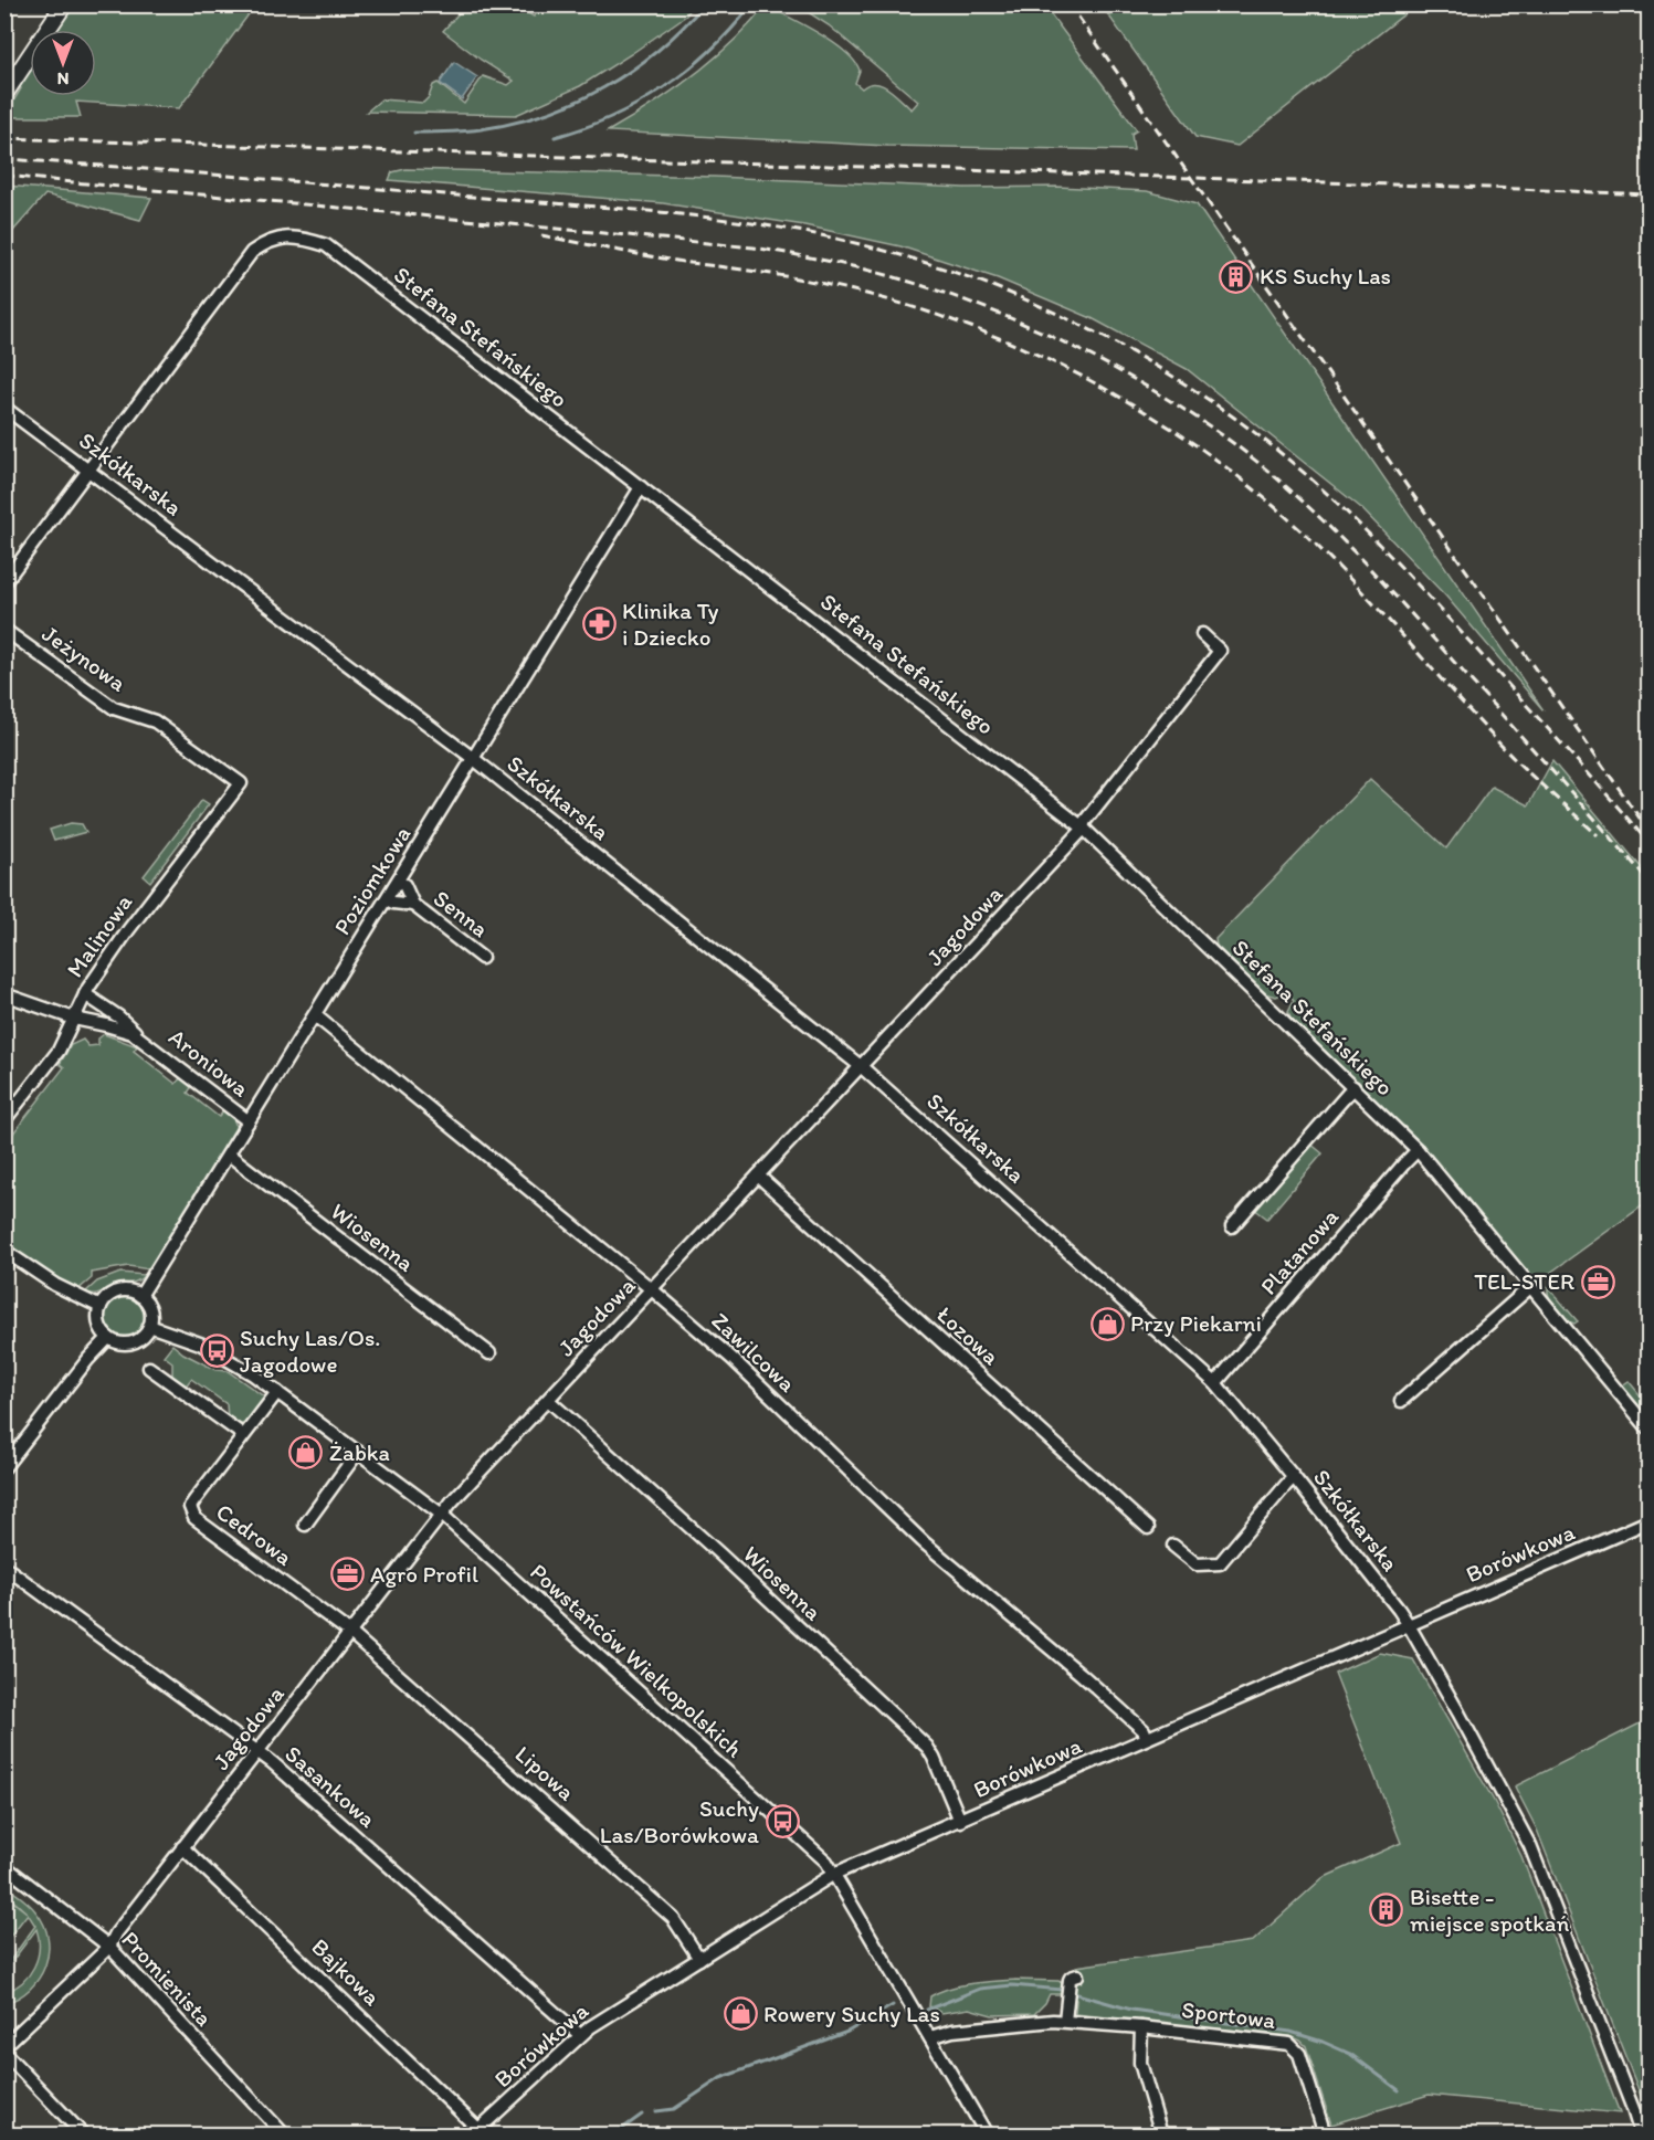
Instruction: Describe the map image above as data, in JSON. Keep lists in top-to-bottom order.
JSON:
{
  "streets": {
    "street": [
      "Stefana Stefańskiego",
      "Szkółkarska",
      "Jeżynowa",
      "Poziomkowa",
      "Senna",
      "Jagodowa",
      "Malinowa",
      "Aroniowa",
      "Wiosenna",
      "Platanowa",
      "Łozowa",
      "Zawilcowa",
      "Cedrowa",
      "Borówkowa",
      "Powstańców Wielkopolskich",
      "Lipowa",
      "Sasankowa",
      "Bajkowa",
      "Promienista",
      "Sportowa"
    ]
  },
  "crossings": [
    ["Stefana Stefańskiego", "Szkółkarska"],
    ["Stefana Stefańskiego", "Poziomkowa"],
    ["Stefana Stefańskiego", "Jagodowa"],
    ["Stefana Stefańskiego", "Platanowa"],
    ["Szkółkarska", "Poziomkowa"],
    ["Szkółkarska", "Jagodowa"],
    ["Szkółkarska", "Platanowa"],
    ["Szkółkarska", "Borówkowa"],
    ["Jeżynowa", "Malinowa"],
    ["Poziomkowa", "Senna"],
    ["Poziomkowa", "Aroniowa"],
    ["Poziomkowa", "Wiosenna"],
    ["Poziomkowa", "Zawilcowa"],
    ["Poziomkowa", "Powstańców Wielkopolskich"],
    ["Jagodowa", "Wiosenna"],
    ["Jagodowa", "Łozowa"],
    ["Jagodowa", "Zawilcowa"],
    ["Jagodowa", "Cedrowa"],
    ["Jagodowa", "Powstańców Wielkopolskich"],
    ["Jagodowa", "Lipowa"],
    ["Jagodowa", "Sasankowa"],
    ["Jagodowa", "Bajkowa"],
    ["Jagodowa", "Promienista"],
    ["Malinowa", "Aroniowa"],
    ["Wiosenna", "Borówkowa"],
    ["Zawilcowa", "Borówkowa"],
    ["Cedrowa", "Powstańców Wielkopolskich"],
    ["Cedrowa", "Lipowa"],
    ["Borówkowa", "Powstańców Wielkopolskich"],
    ["Borówkowa", "Lipowa"],
    ["Borówkowa", "Sasankowa"],
    ["Borówkowa", "Bajkowa"],
    ["Powstańców Wielkopolskich", "Sportowa"]
  ],
  "places": {
    "building": ["KS Suchy Las", "Bisette - miejsce spotkań"],
    "pharmacy": ["Klinika Ty i Dziecko"],
    "office": ["TEL-STER", "Agro Profil"],
    "shop": ["Przy Piekarni", "Żabka", "Rowery Suchy Las"],
    "bus stop": ["Suchy Las/Os. Jagodowe", "Suchy Las/Borówkowa"]
  },
  "north": "bottom"
}
